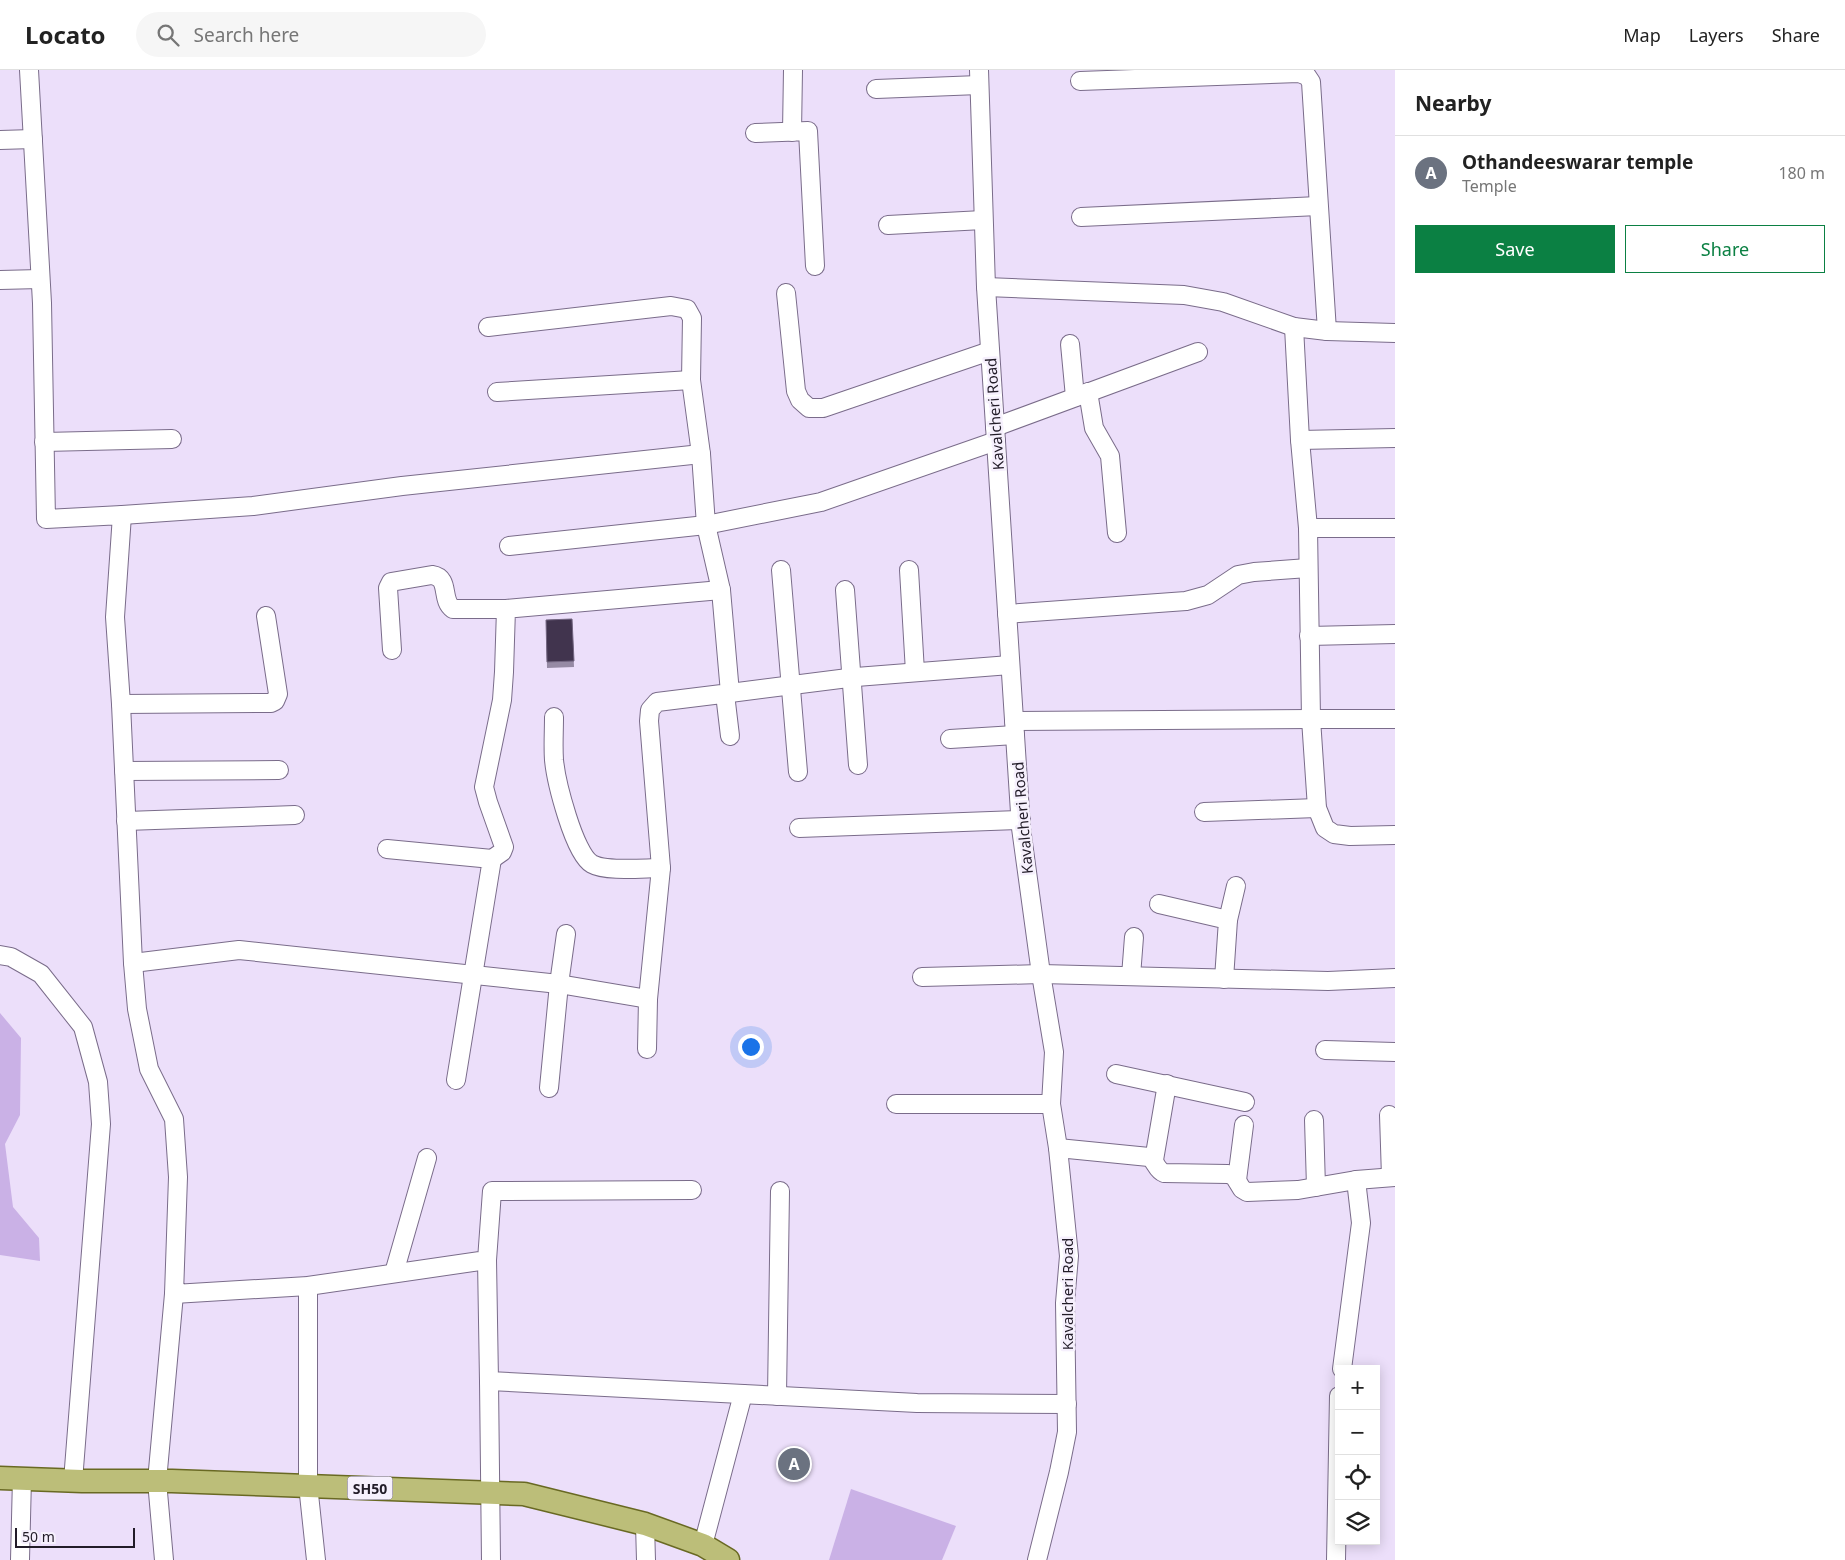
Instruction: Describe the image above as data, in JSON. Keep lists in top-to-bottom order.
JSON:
{
  "streets": {
    "main road": ["SH50"],
    "street": ["Kavalcheri Road"]
  },
  "scale_bar": "50 m",
  "page": {
    "header": "Locato",
    "search": "Search here",
    "nav": ["Map", "Layers", "Share"],
    "heading": "Nearby",
    "list": [
      {
        "mark": "A",
        "name": "Othandeeswarar temple",
        "note": "Temple",
        "value": "180 m"
      }
    ],
    "buttons": ["Save", "Share"],
    "map_buttons": ["+", "−"],
    "pins": "A",
    "scale": "50 m"
  }
}
